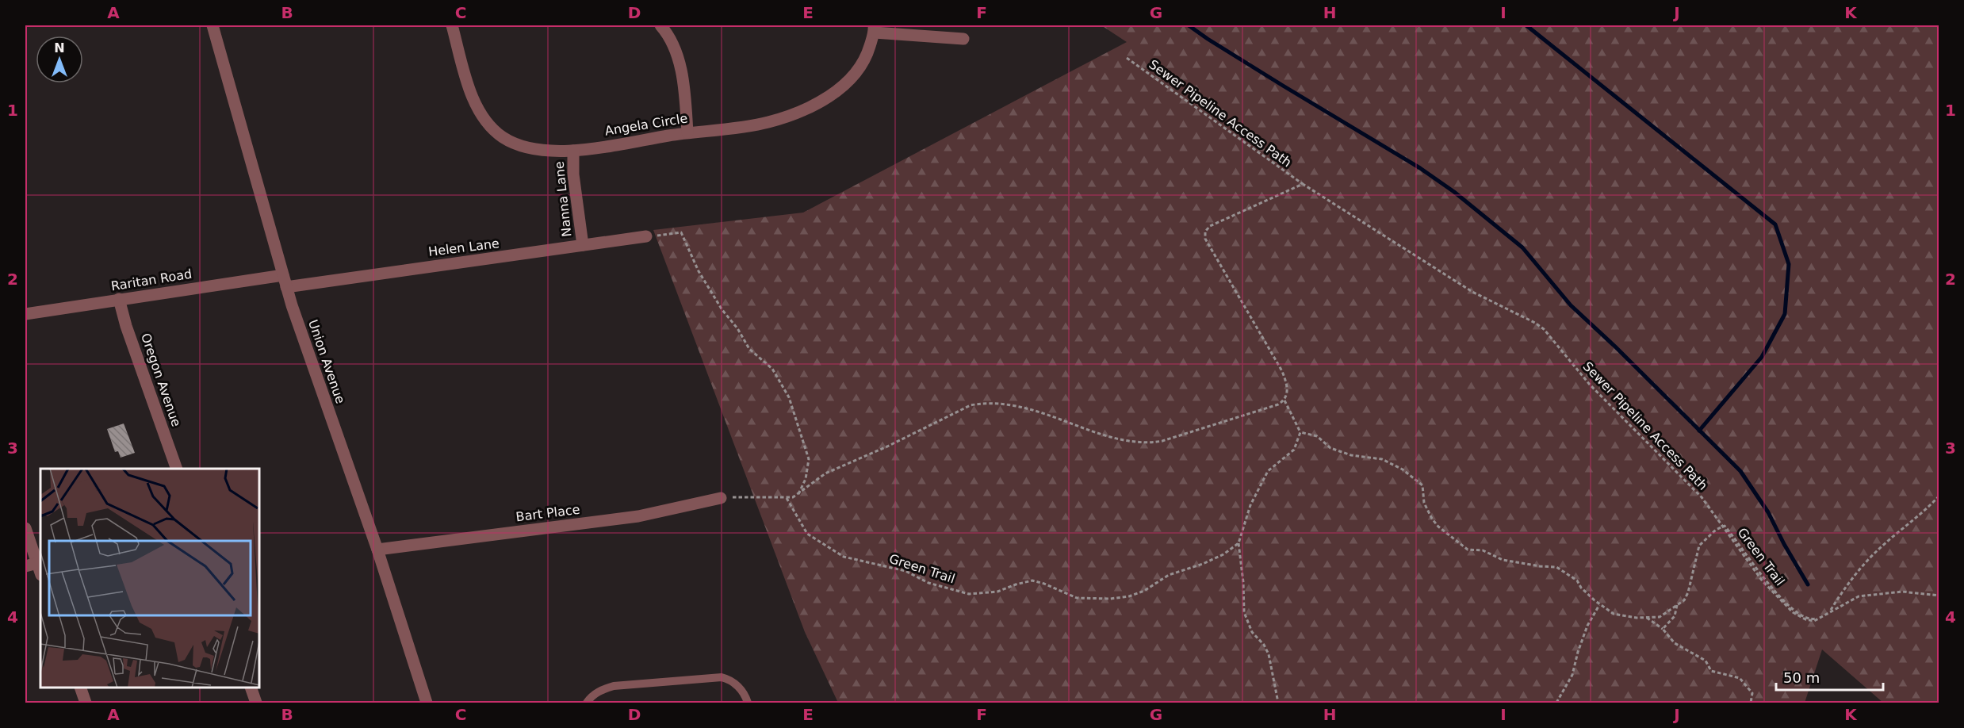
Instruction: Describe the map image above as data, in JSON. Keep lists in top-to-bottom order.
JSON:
{
  "streets": {
    "street": [
      "Angela Circle",
      "Nanna Lane",
      "Helen Lane",
      "Raritan Road",
      "Union Avenue",
      "Oregon Avenue",
      "Bart Place"
    ],
    "path": ["Sewer Pipeline Access Path", "Green Trail"]
  },
  "crossings": [
    ["Sewer Pipeline Access Path", "Green Trail"],
    ["Angela Circle", "Nanna Lane"],
    ["Nanna Lane", "Helen Lane"],
    ["Helen Lane", "Raritan Road"],
    ["Helen Lane", "Union Avenue"],
    ["Raritan Road", "Union Avenue"],
    ["Raritan Road", "Oregon Avenue"],
    ["Union Avenue", "Bart Place"]
  ],
  "scale_bar": "50 m",
  "north": "top",
  "grid": {
    "columns": [
      "A",
      "B",
      "C",
      "D",
      "E",
      "F",
      "G",
      "H",
      "I",
      "J",
      "K"
    ],
    "rows": [
      "1",
      "2",
      "3",
      "4"
    ]
  }
}
